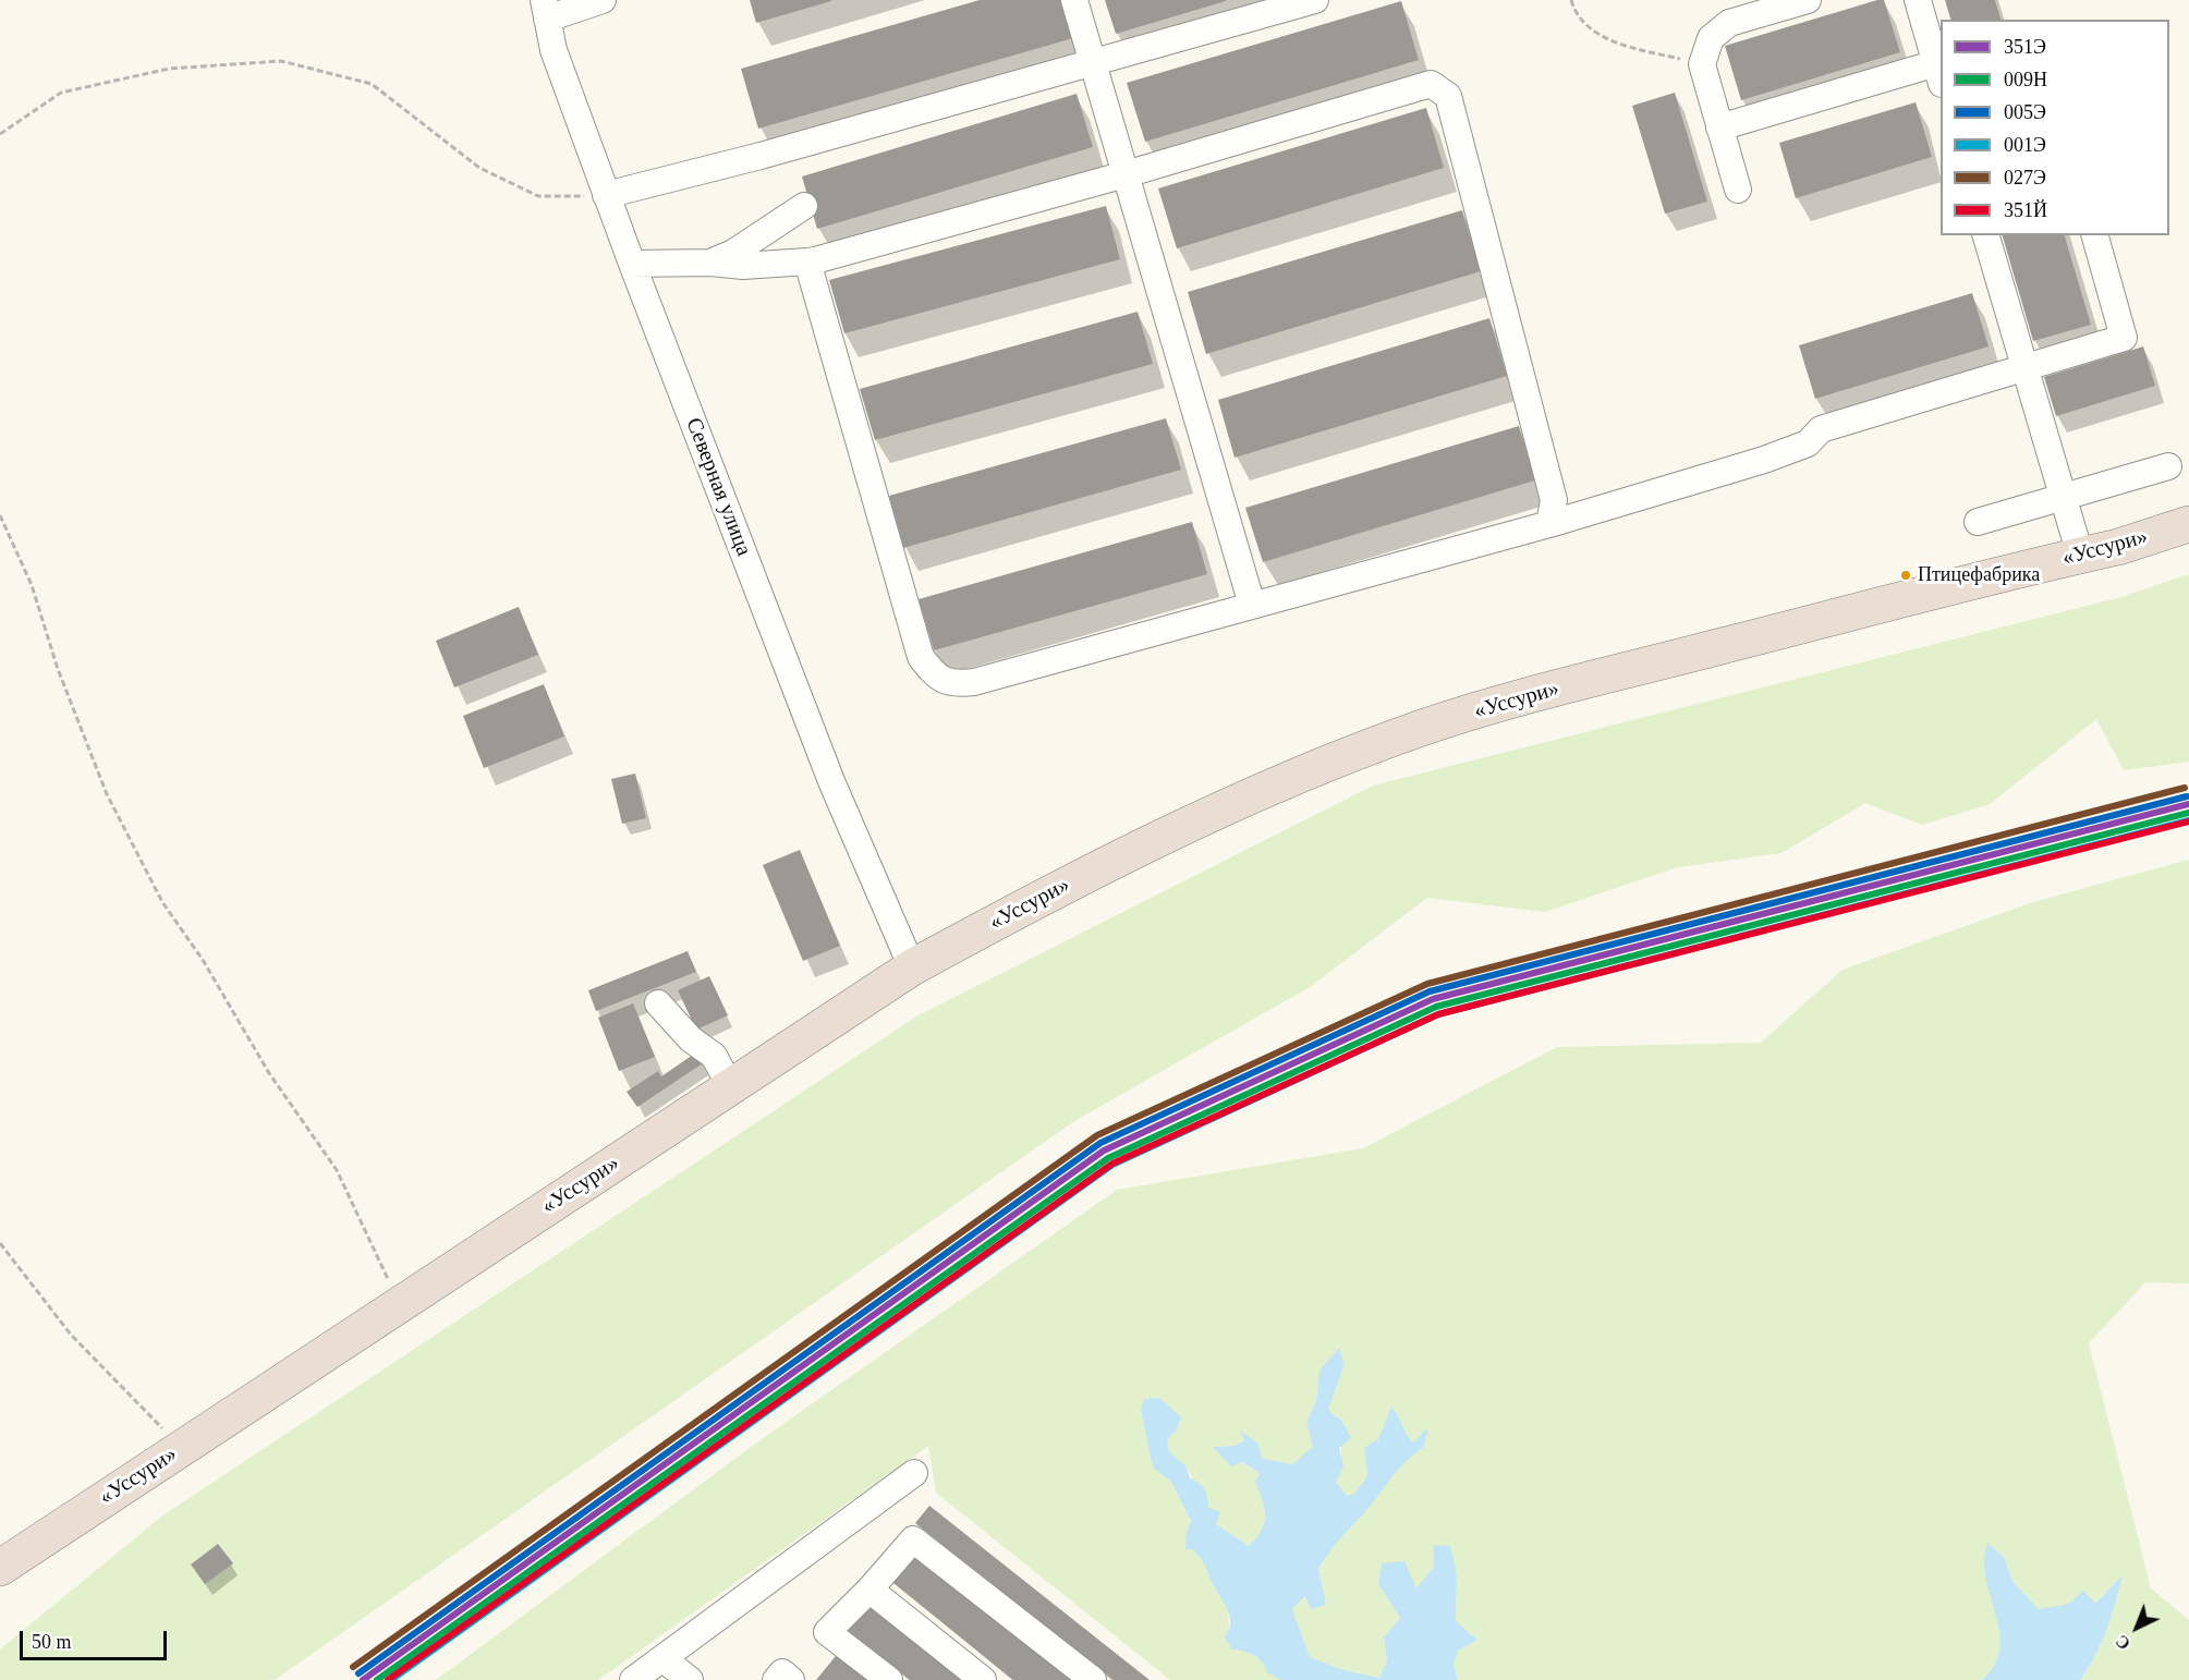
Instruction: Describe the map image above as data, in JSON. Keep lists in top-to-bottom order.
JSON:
{
  "streets": {
    "highway": ["«Уссури»"],
    "street": ["Северная улица"]
  },
  "crossings": [
    ["Северная улица", "«Уссури»"]
  ],
  "places": ["Птицефабрика"],
  "lines": [
    "transit line 027Э",
    "transit line 005Э",
    "transit line 351Э",
    "transit line 009Н",
    "transit line 001Э",
    "transit line 351Й"
  ],
  "legend": [
    "351Э",
    "009Н",
    "005Э",
    "001Э",
    "027Э",
    "351Й"
  ],
  "scale_bar": "50 m",
  "north": "bottom left"
}
